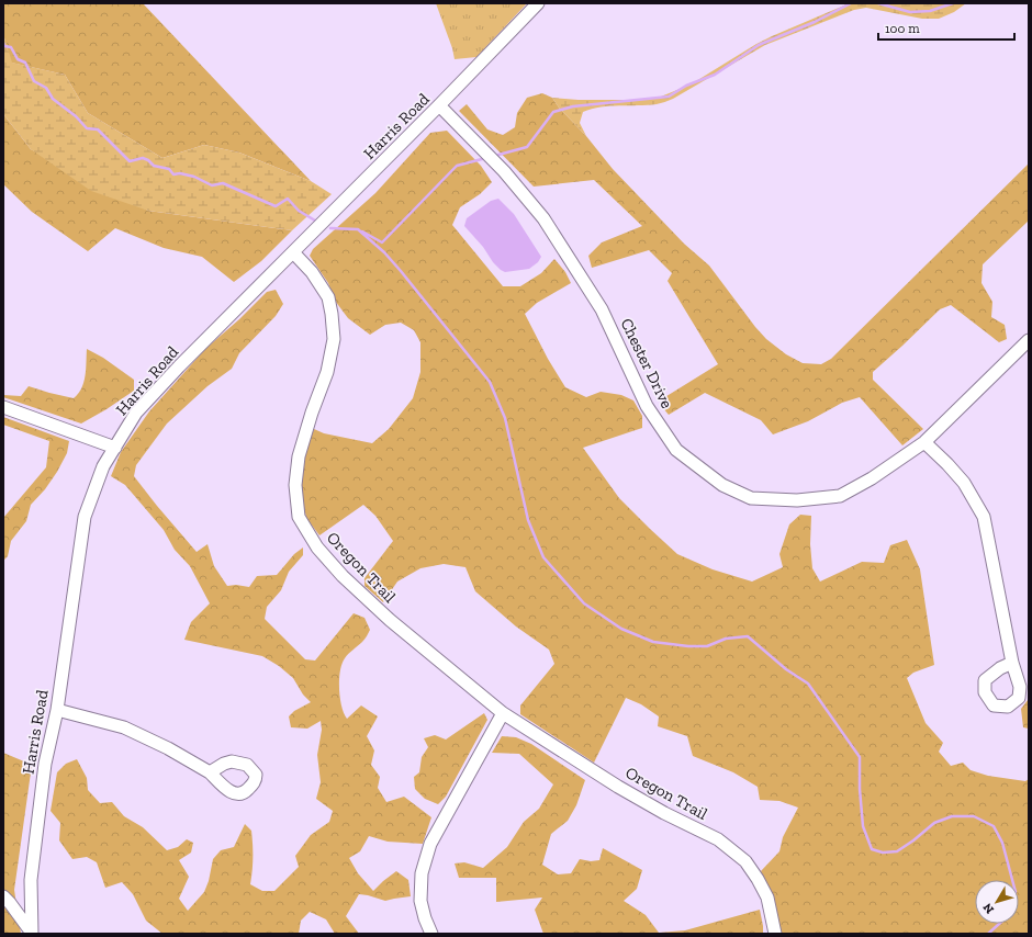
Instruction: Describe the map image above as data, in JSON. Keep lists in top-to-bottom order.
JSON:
{
  "streets": {
    "street": ["Harris Road", "Chester Drive", "Oregon Trail"]
  },
  "crossings": [
    ["Harris Road", "Chester Drive"],
    ["Harris Road", "Oregon Trail"]
  ],
  "scale_bar": "100 m",
  "north": "bottom left"
}
